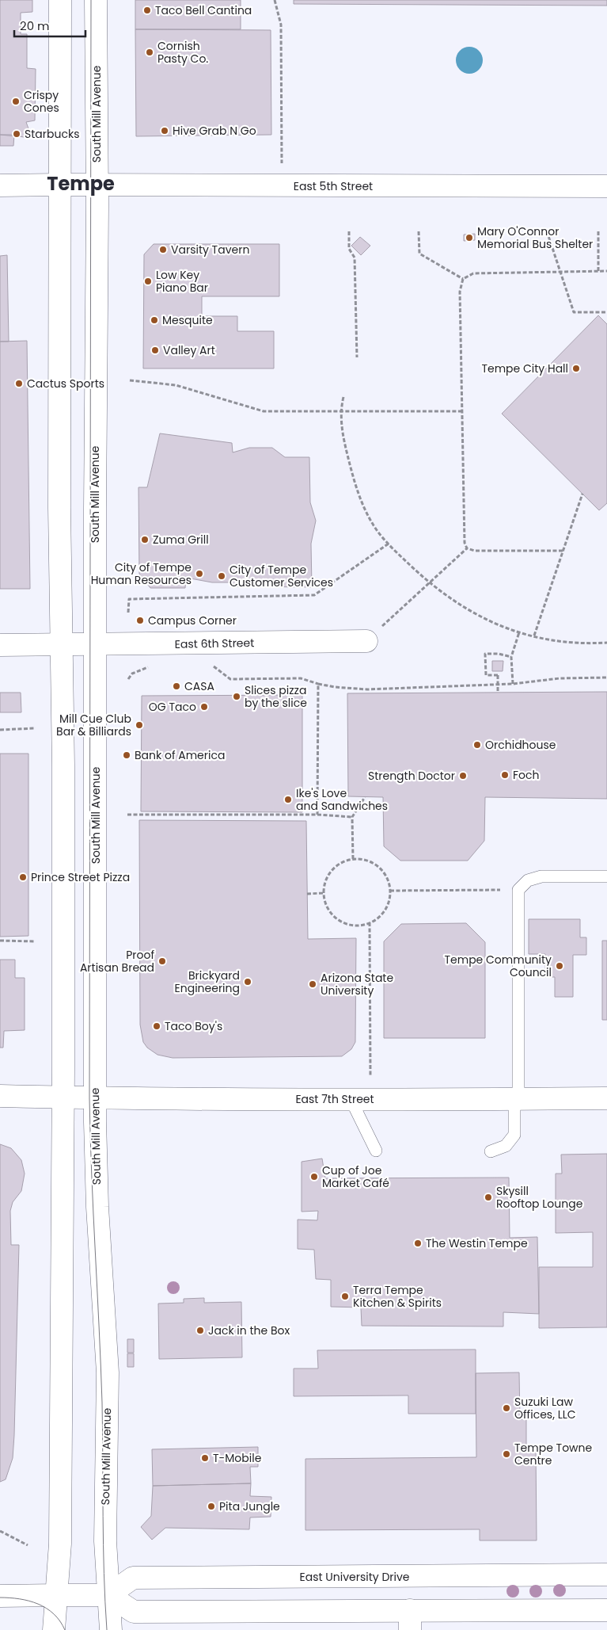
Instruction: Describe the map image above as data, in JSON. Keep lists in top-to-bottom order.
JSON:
{
  "streets": {
    "main road": [
      "South Mill Avenue",
      "East 5th Street",
      "East 6th Street",
      "East 7th Street",
      "East University Drive"
    ]
  },
  "crossings": [
    ["South Mill Avenue", "East 5th Street"],
    ["South Mill Avenue", "East 6th Street"],
    ["South Mill Avenue", "East 7th Street"],
    ["South Mill Avenue", "East University Drive"]
  ],
  "districts": ["Tempe"],
  "places": [
    "Taco Bell Cantina",
    "Cornish Pasty Co.",
    "Crispy Cones",
    "Hive Grab N Go",
    "Starbucks",
    "Mary O'Connor Memorial Bus Shelter",
    "Varsity Tavern",
    "Low Key Piano Bar",
    "Mesquite",
    "Valley Art",
    "Tempe City Hall",
    "Cactus Sports",
    "Zuma Grill",
    "City of Tempe Human Resources",
    "City of Tempe Customer Services",
    "Campus Corner",
    "CASA",
    "Slices pizza by the slice",
    "OG Taco",
    "Mill Cue Club Bar & Billiards",
    "Orchidhouse",
    "Bank of America",
    "Foch",
    "Strength Doctor",
    "Ike's Love and Sandwiches",
    "Prince Street Pizza",
    "Proof Artisan Bread",
    "Tempe Community Council",
    "Brickyard Engineering",
    "Arizona State University",
    "Taco Boy's",
    "Cup of Joe Market Café",
    "Skysill Rooftop Lounge",
    "The Westin Tempe",
    "Terra Tempe Kitchen & Spirits",
    "Jack in the Box",
    "Suzuki Law Offices, LLC",
    "Tempe Towne Centre",
    "T-Mobile",
    "Pita Jungle"
  ],
  "scale_bar": "20 m"
}
